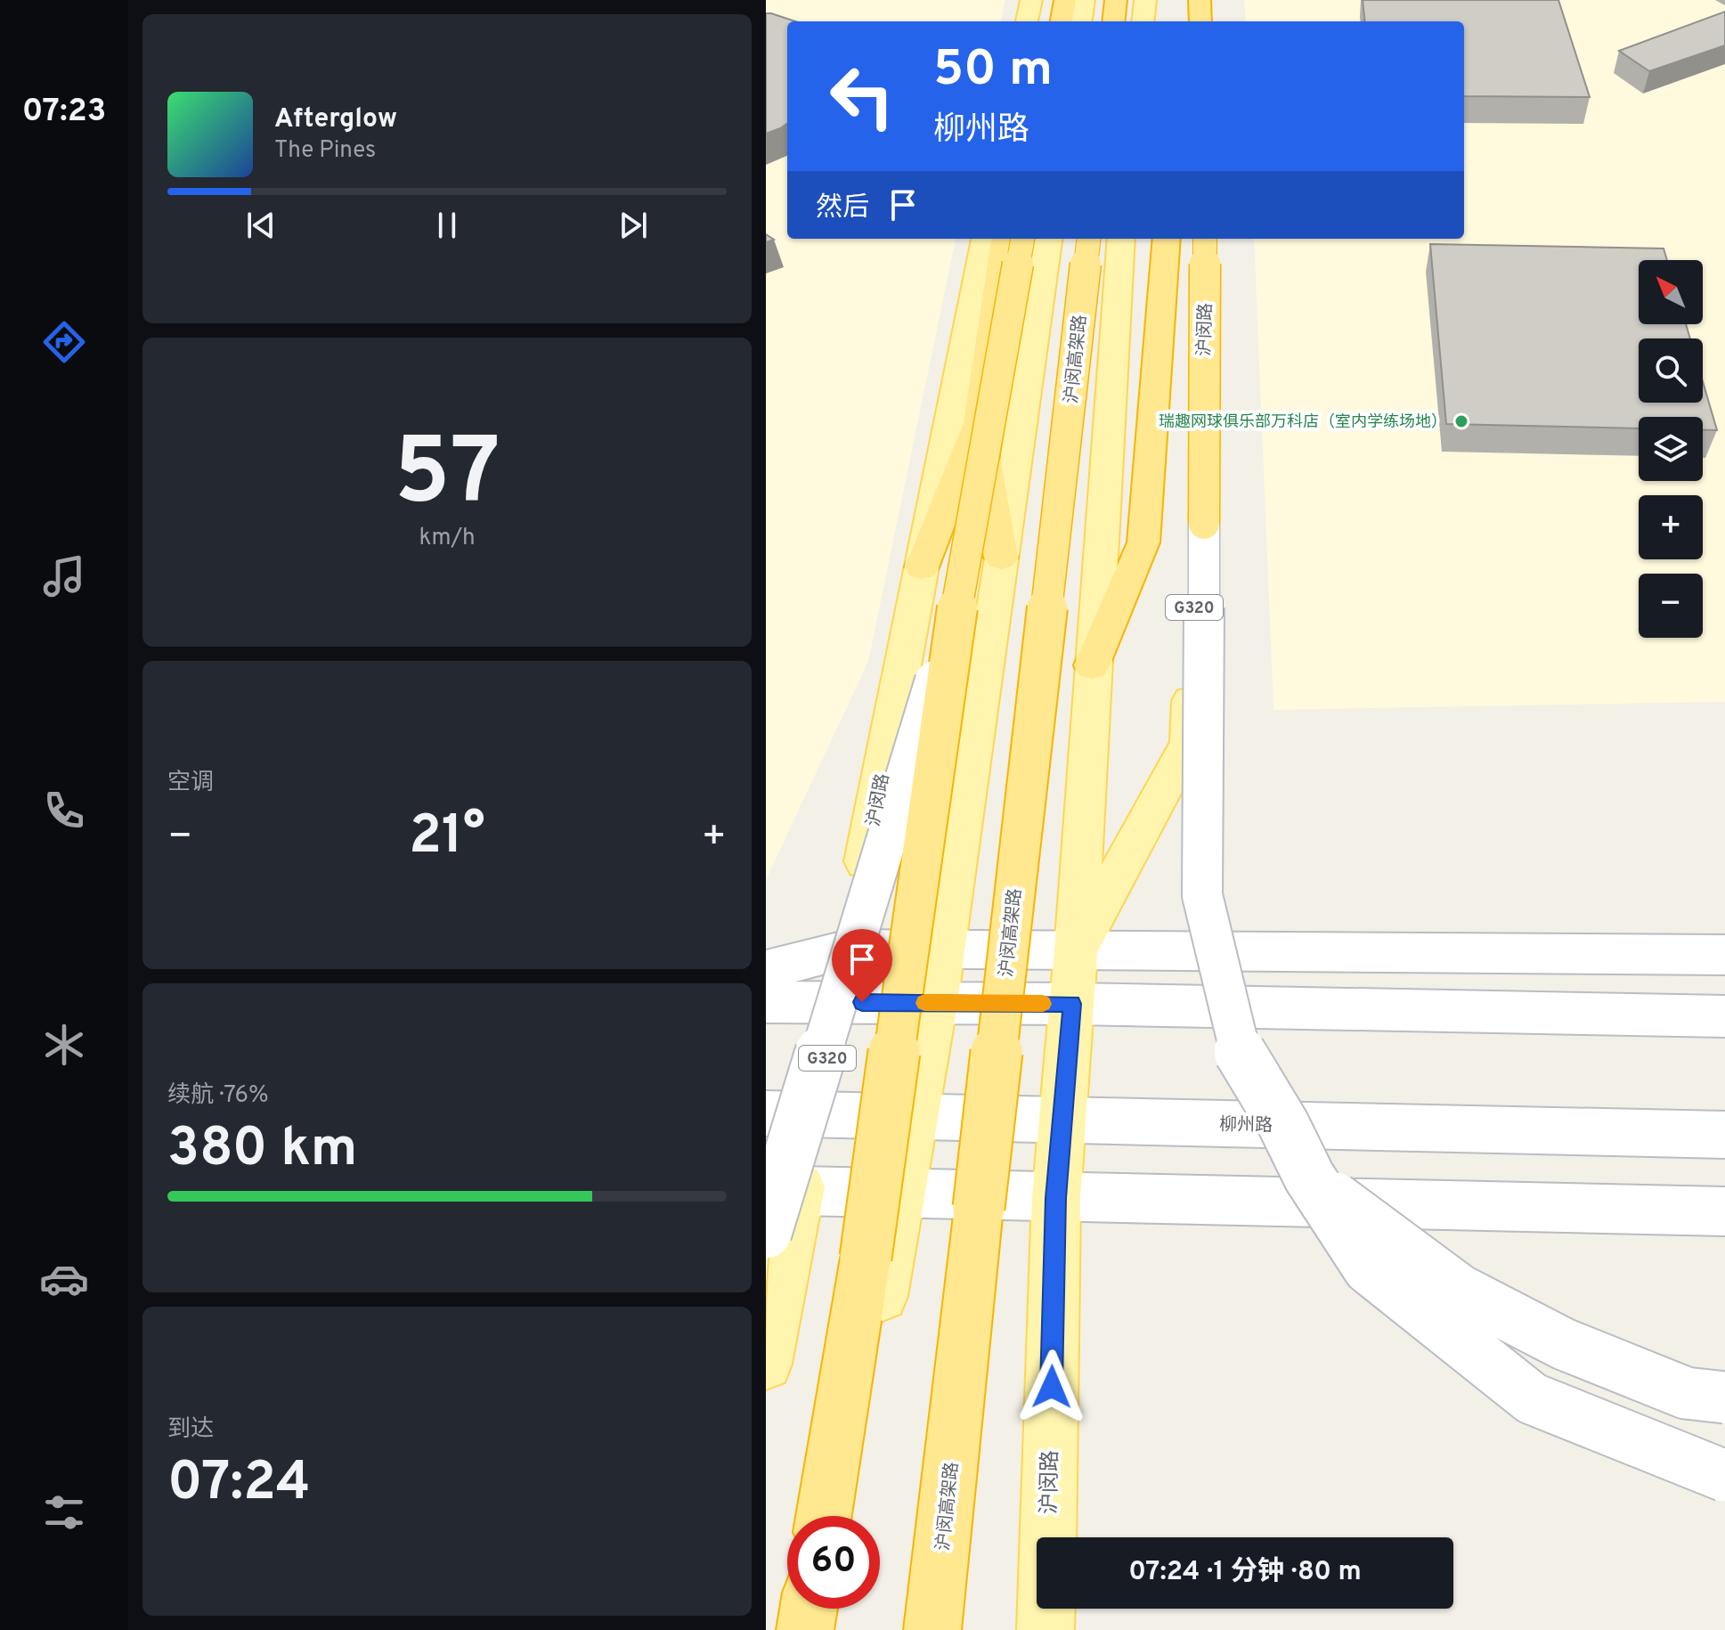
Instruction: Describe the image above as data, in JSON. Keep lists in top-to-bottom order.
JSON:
{
  "streets": {
    "highway": ["沪闵高架路"],
    "main road": ["沪闵路", "G320"],
    "street": ["柳州路"]
  },
  "crossings": [
    ["沪闵路", "柳州路"]
  ],
  "places": ["瑞趣网球俱乐部万科店（室内学练场地）"],
  "north": "top left",
  "page": {
    "tabs": "07:23",
    "turn": ["50 m", "柳州路"],
    "song": ["Afterglow", "The Pines"],
    "then": "然后",
    "map_buttons": ["+", "−"],
    "tile": [
      ["57", "km/h"],
      "空调",
      ["续航 · 76%", "380 km"],
      ["到达", "07:24"]
    ],
    "heat": ["−", "21°", "+"],
    "limit": "60",
    "trip": "07:24 · 1 分钟 · 80 m"
  }
}
